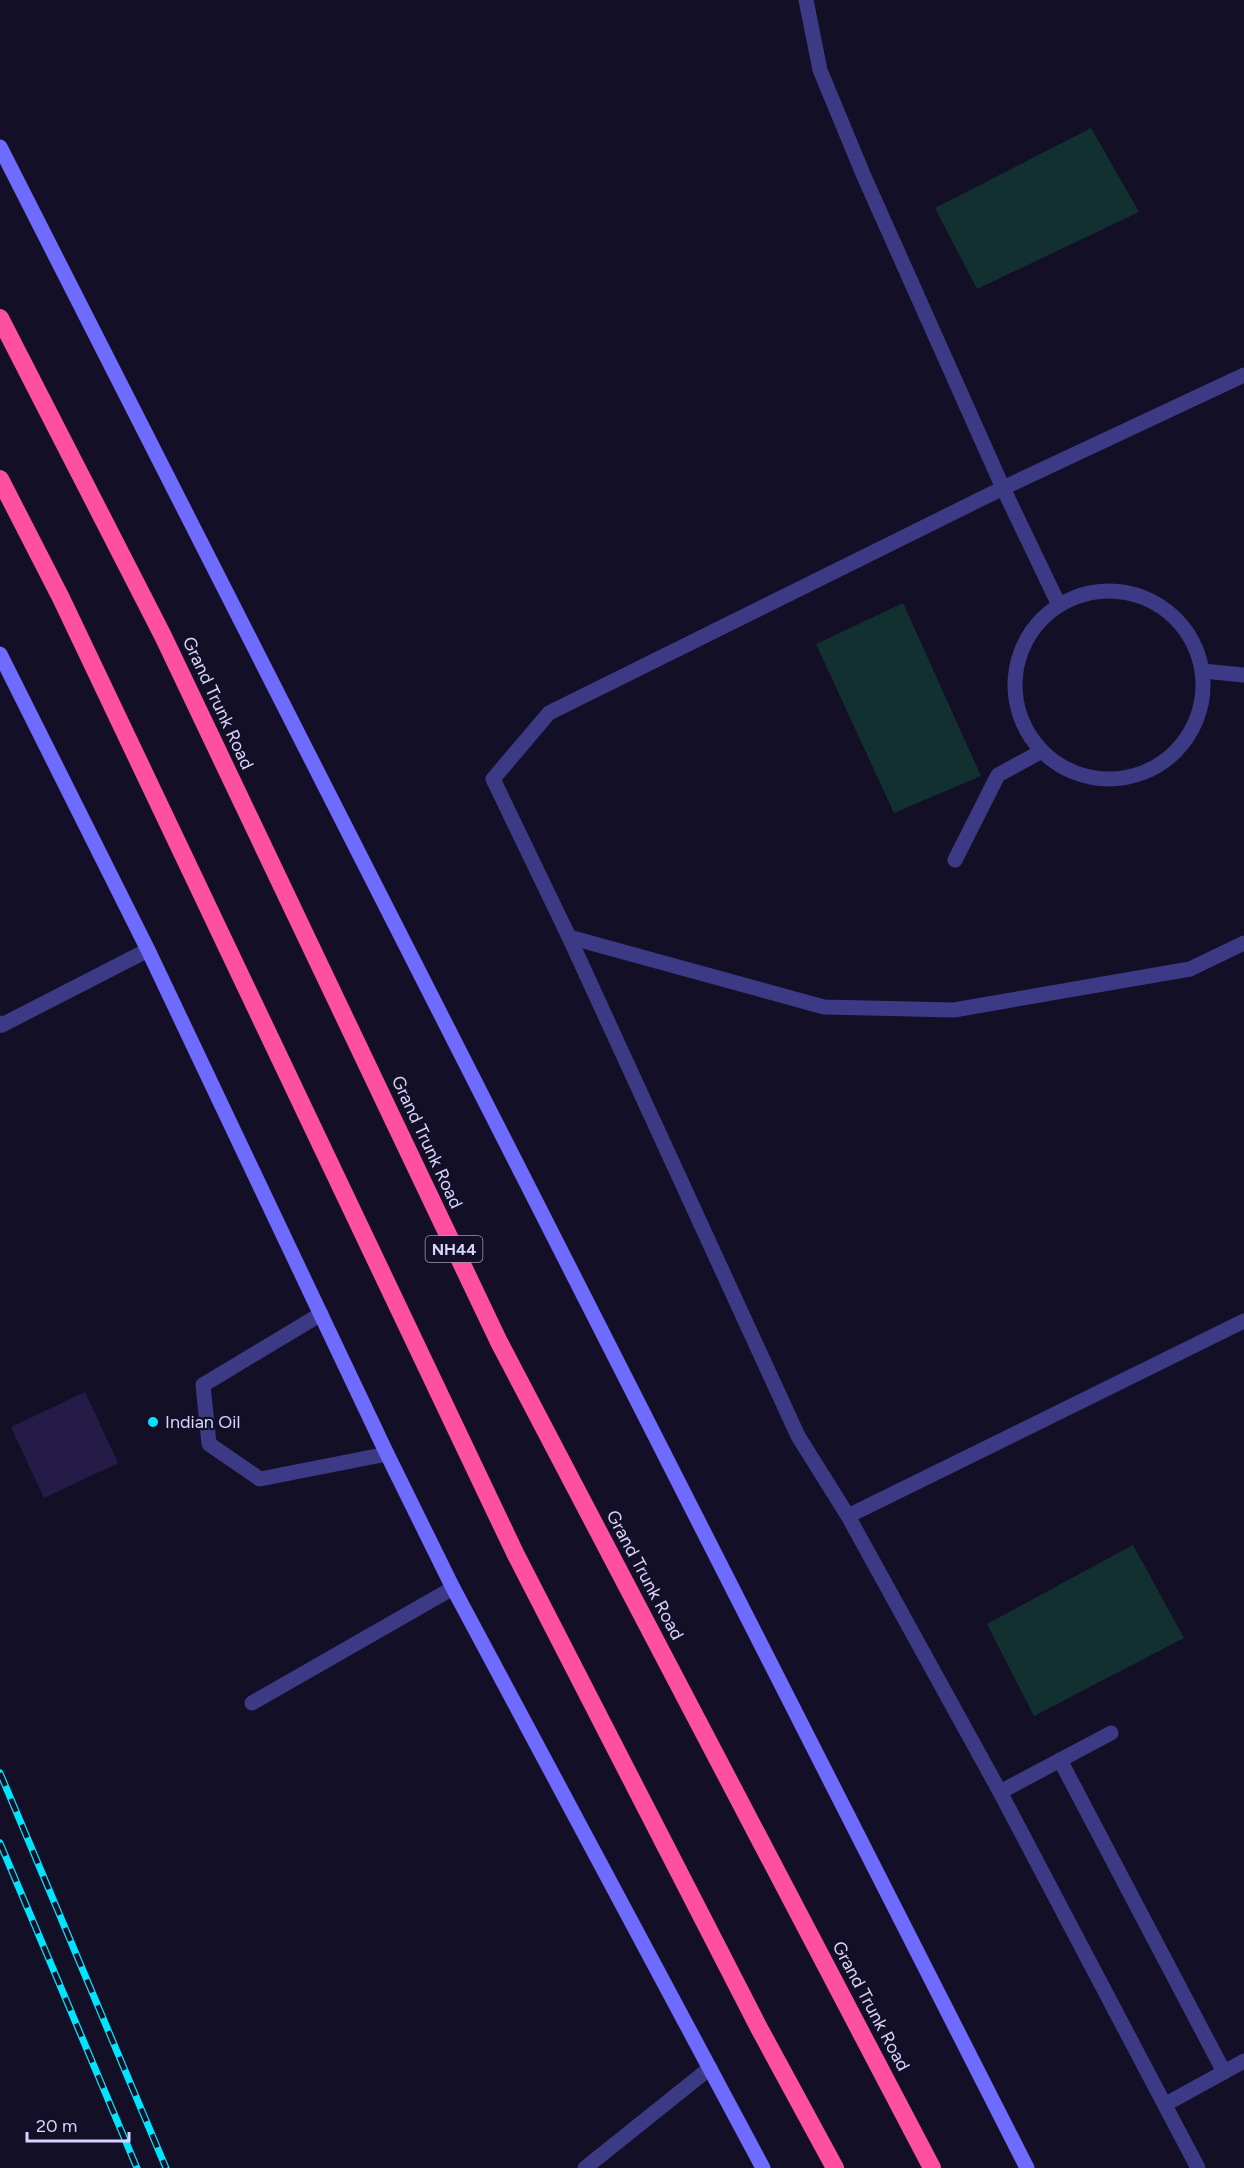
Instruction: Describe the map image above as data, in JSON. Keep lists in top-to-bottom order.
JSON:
{
  "streets": {
    "highway": ["Grand Trunk Road", "NH44"]
  },
  "places": ["Indian Oil"],
  "scale_bar": "20 m"
}
